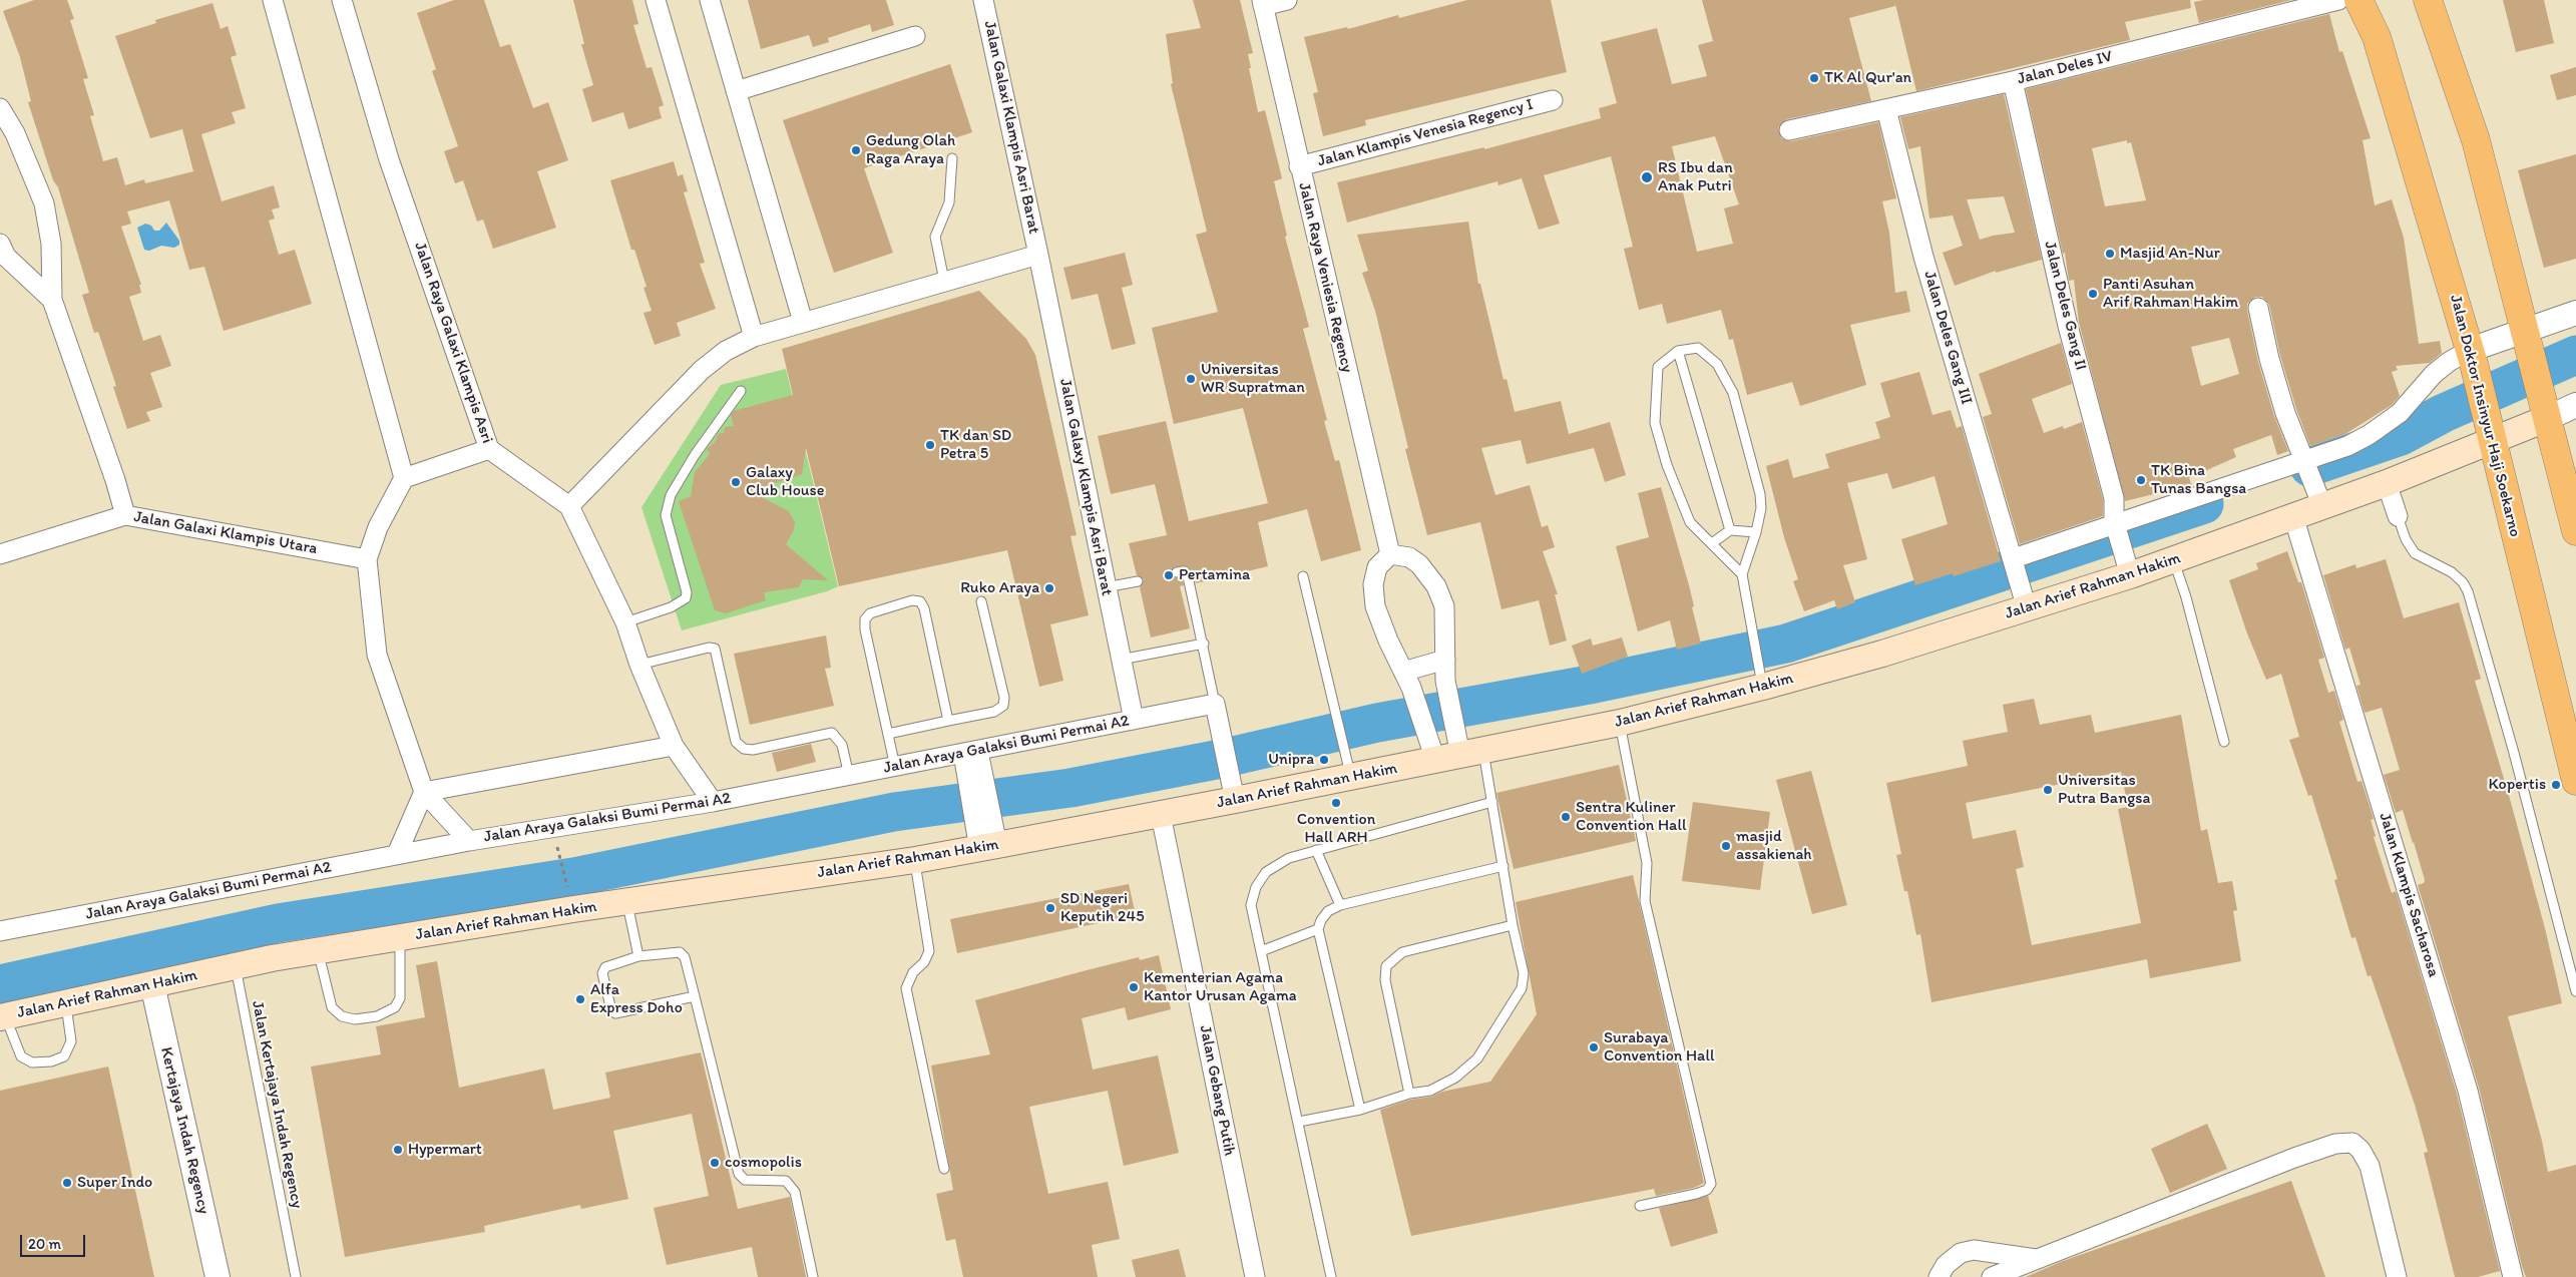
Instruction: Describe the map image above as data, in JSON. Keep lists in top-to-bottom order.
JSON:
{
  "streets": {
    "main road": ["Jalan Doktor Insinyur Haji Soekarno", "Jalan Arief Rahman Hakim"],
    "street": [
      "Jalan Deles IV",
      "Jalan Galaxi Klampis Asri Barat",
      "Jalan Klampis Venesia Regency I",
      "Jalan Raya Veniesia Regency",
      "Jalan Deles Gang II",
      "Jalan Deles Gang III",
      "Jalan Raya Galaxi Klampis Asri",
      "Jalan Galaxy Klampis Asri Barat",
      "Jalan Galaxi Klampis Utara",
      "Jalan Araya Galaksi Bumi Permai A2",
      "Jalan Klampis Sacharosa",
      "Jalan Gebang Putih",
      "Kertajaya Indah Regency"
    ],
    "lane": ["Jalan Kertajaya Indah Regency"]
  },
  "crossings": [
    ["Jalan Deles IV", "Jalan Deles Gang II"],
    ["Jalan Deles IV", "Jalan Deles Gang III"],
    ["Jalan Galaxi Klampis Asri Barat", "Jalan Galaxy Klampis Asri Barat"],
    ["Jalan Klampis Venesia Regency I", "Jalan Raya Veniesia Regency"],
    ["Jalan Deles Gang II", "Jalan Arief Rahman Hakim"],
    ["Jalan Deles Gang III", "Jalan Arief Rahman Hakim"],
    ["Jalan Raya Galaxi Klampis Asri", "Jalan Araya Galaksi Bumi Permai A2"],
    ["Jalan Doktor Insinyur Haji Soekarno", "Jalan Arief Rahman Hakim"],
    ["Jalan Galaxy Klampis Asri Barat", "Jalan Araya Galaksi Bumi Permai A2"],
    ["Jalan Arief Rahman Hakim", "Jalan Klampis Sacharosa"],
    ["Jalan Arief Rahman Hakim", "Jalan Gebang Putih"],
    ["Jalan Arief Rahman Hakim", "Jalan Kertajaya Indah Regency"],
    ["Jalan Arief Rahman Hakim", "Kertajaya Indah Regency"]
  ],
  "places": [
    "TK Al Qur'an",
    "Gedung Olah Raga Araya",
    "RS Ibu dan Anak Putri",
    "Masjid An-Nur",
    "Panti Asuhan Arif Rahman Hakim",
    "Universitas WR Supratman",
    "TK dan SD Petra 5",
    "TK Bina Tunas Bangsa",
    "Galaxy Club House",
    "Pertamina",
    "Ruko Araya",
    "Unipra",
    "Kopertis",
    "Universitas Putra Bangsa",
    "Convention Hall ARH",
    "Sentra Kuliner Convention Hall",
    "masjid assakienah",
    "SD Negeri Keputih 245",
    "Kementerian Agama Kantor Urusan Agama",
    "Alfa Express Doho",
    "Surabaya Convention Hall",
    "Hypermart",
    "cosmopolis",
    "Super Indo"
  ],
  "scale_bar": "20 m"
}
